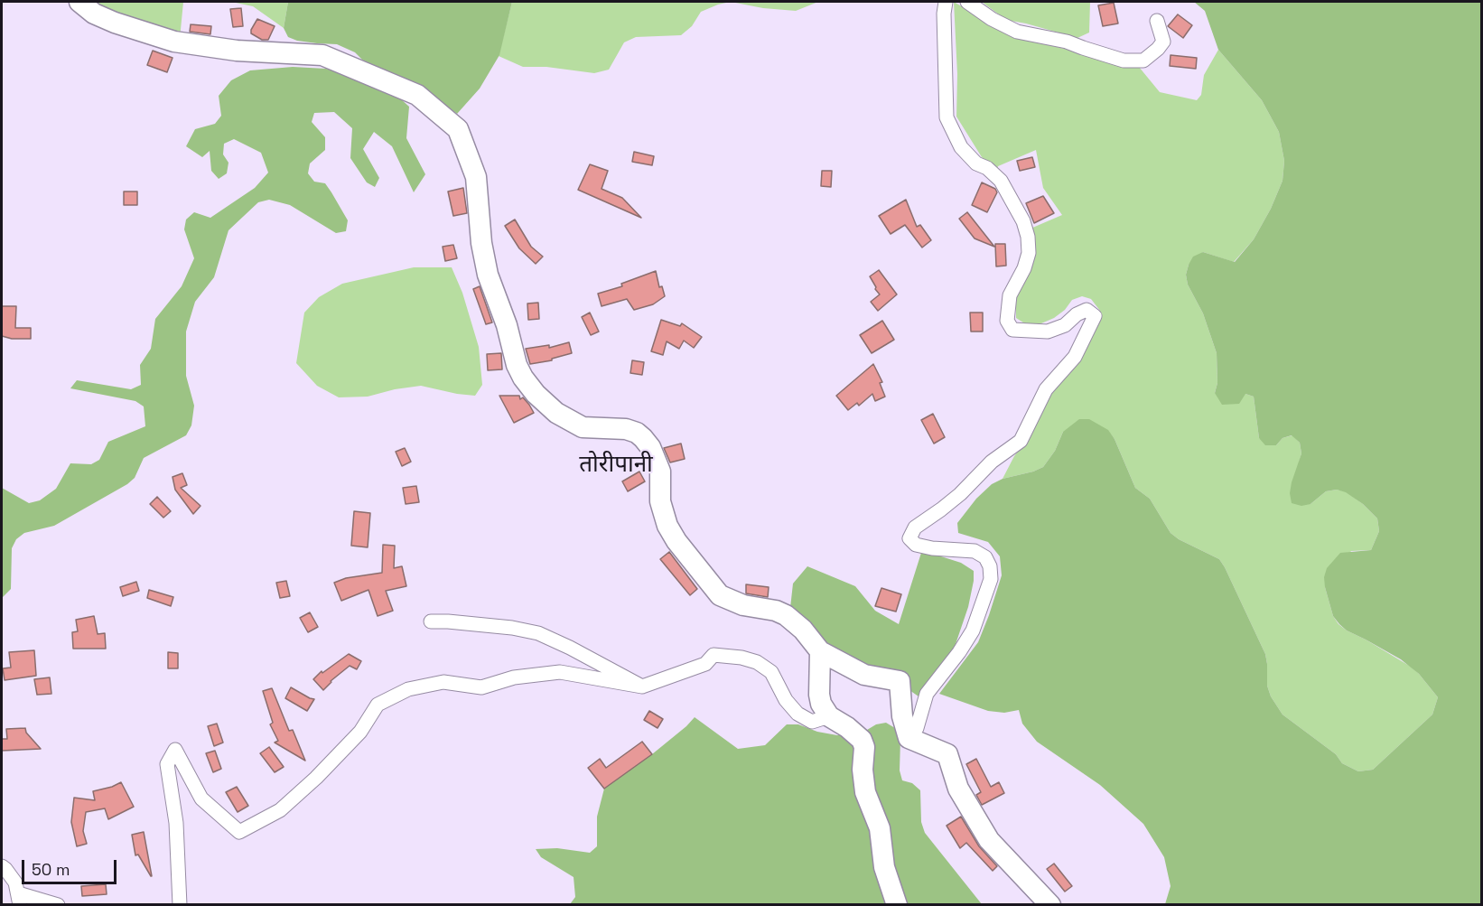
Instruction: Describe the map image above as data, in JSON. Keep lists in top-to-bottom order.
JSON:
{
  "districts": ["तोरीपानी"],
  "scale_bar": "50 m"
}
